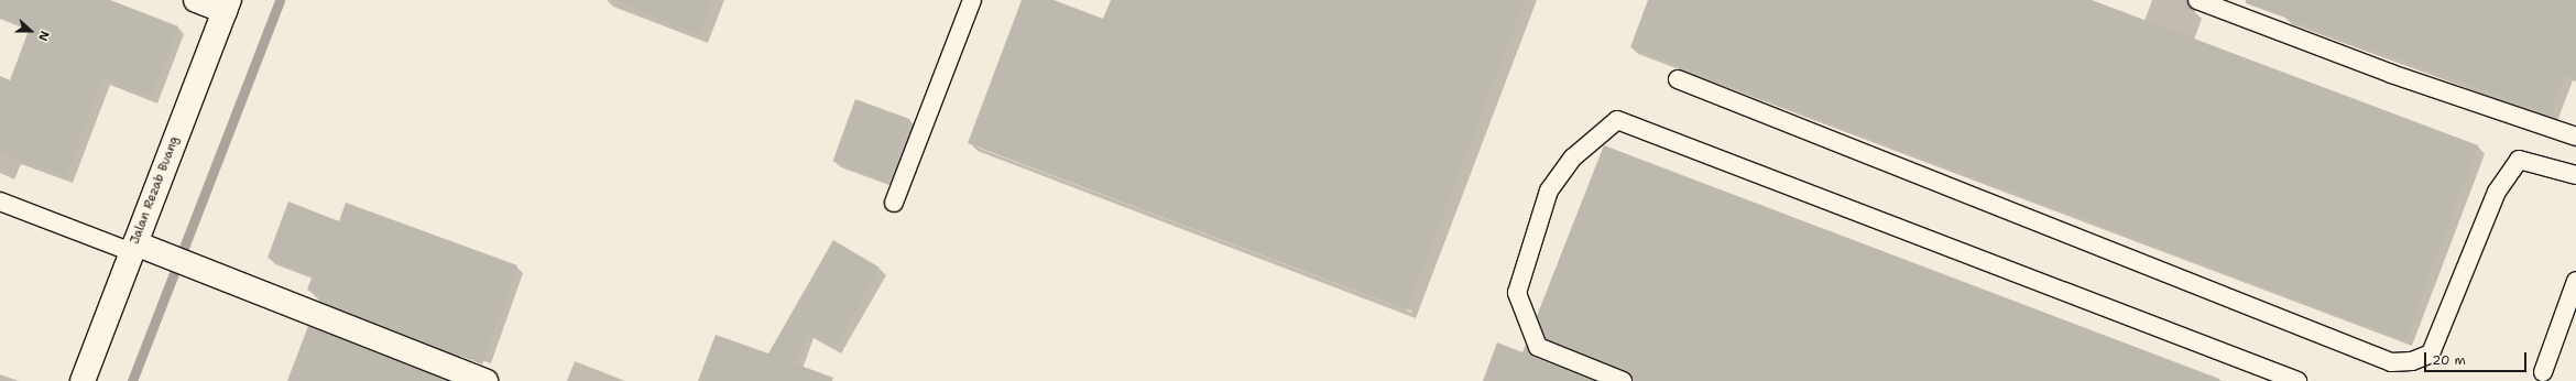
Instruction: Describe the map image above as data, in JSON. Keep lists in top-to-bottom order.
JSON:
{
  "streets": {
    "street": ["Jalan Rezab Buang"]
  },
  "scale_bar": "20 m",
  "north": "right"
}
